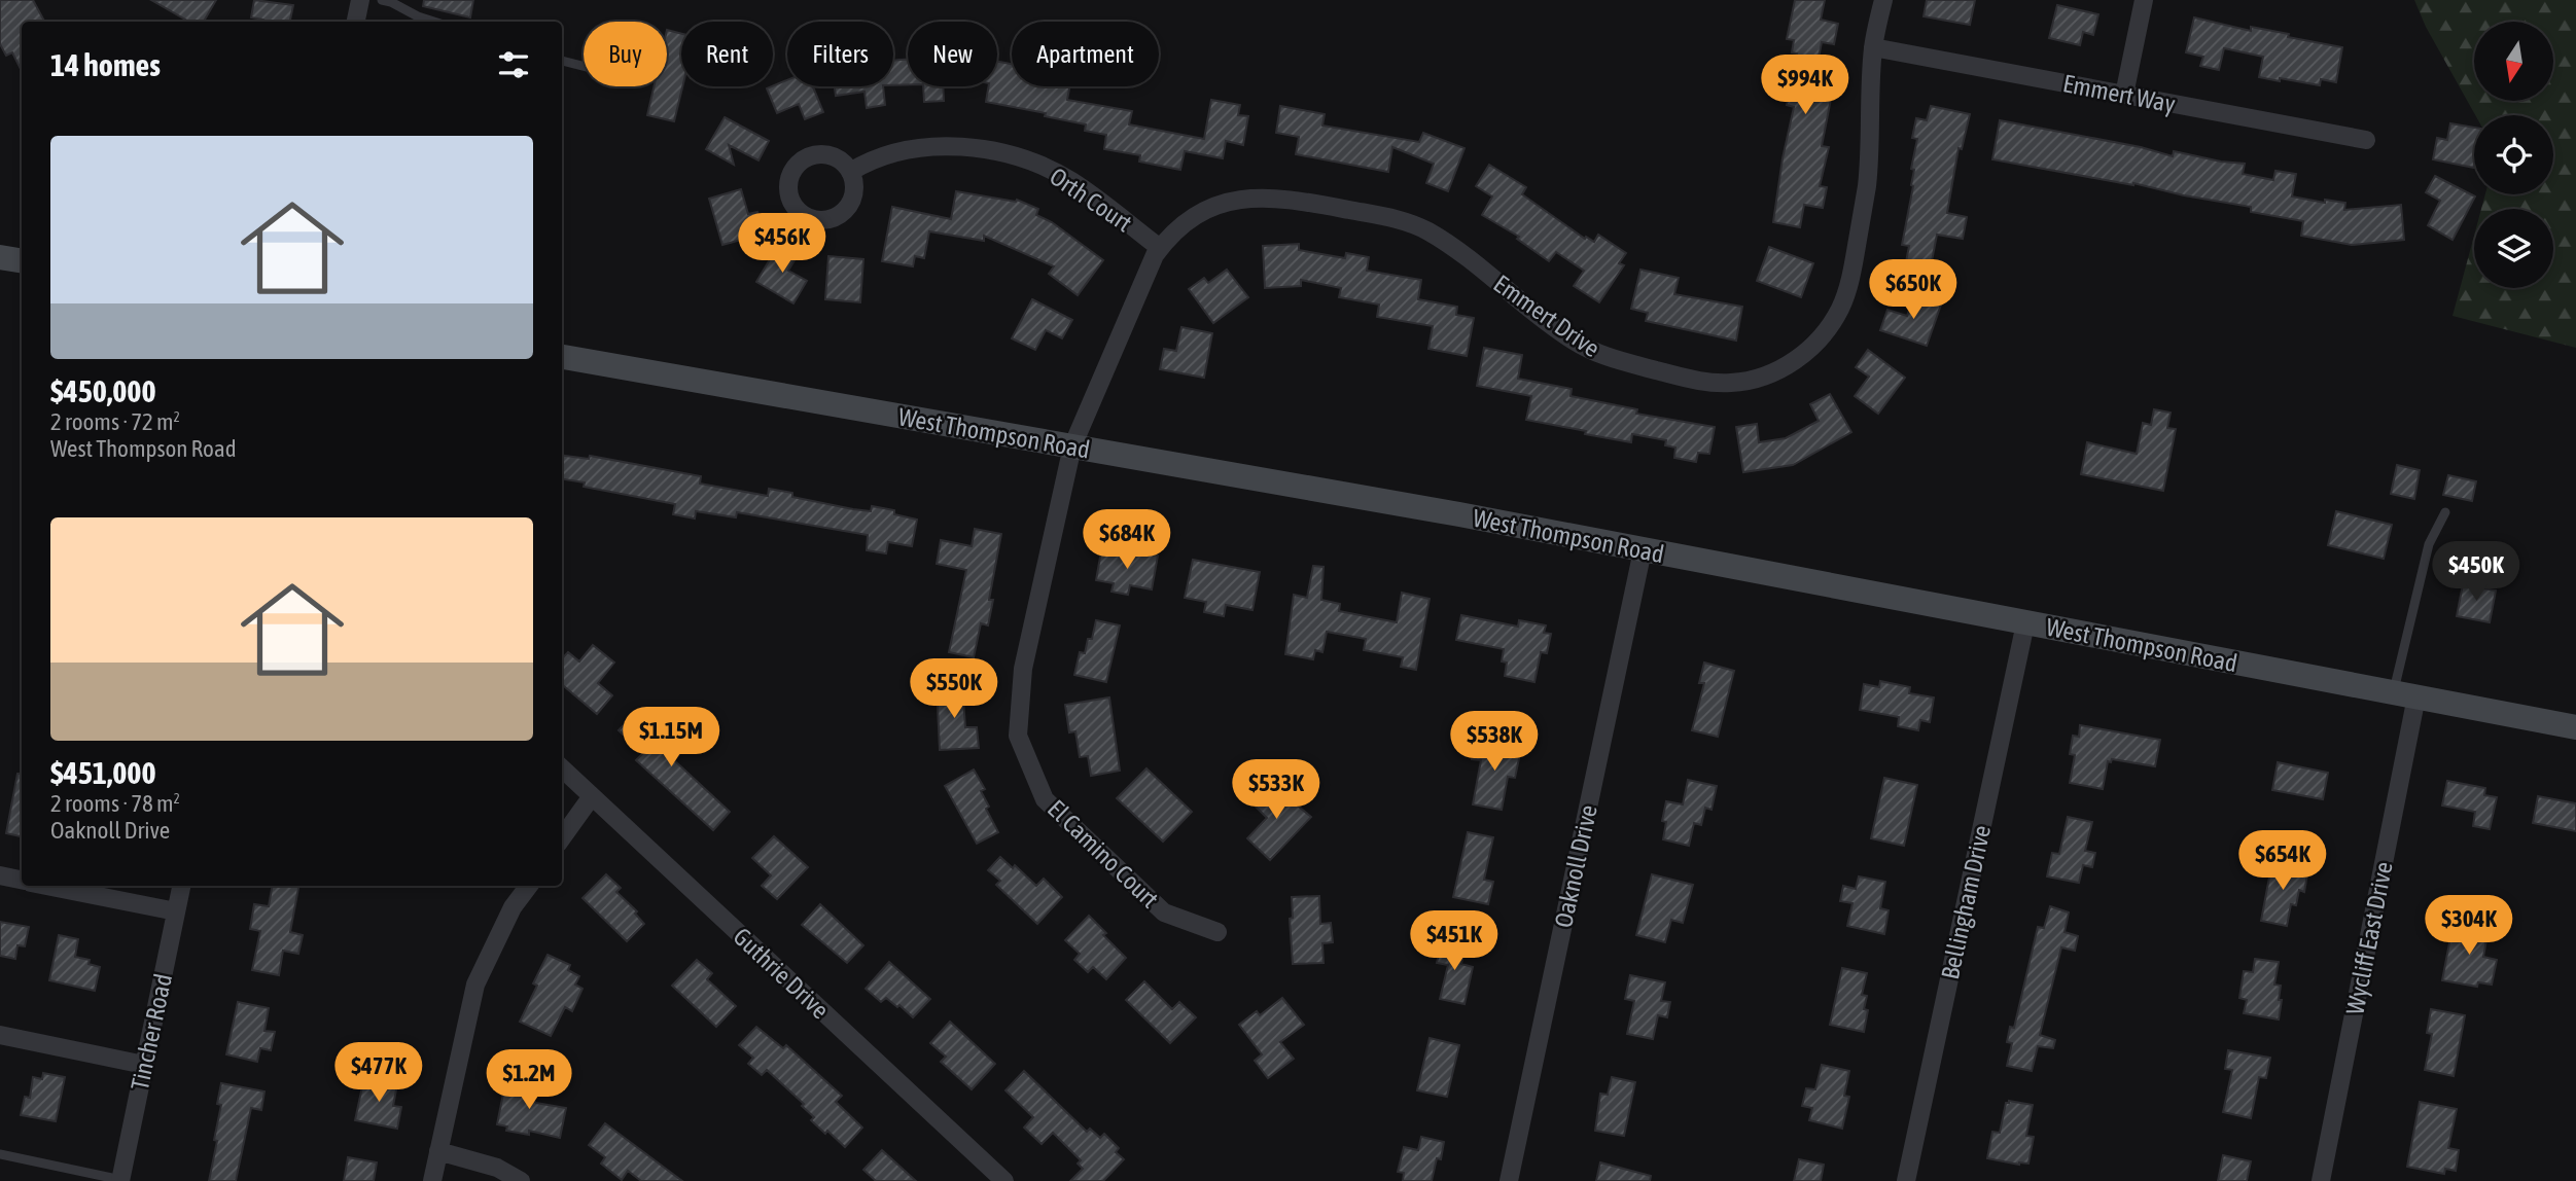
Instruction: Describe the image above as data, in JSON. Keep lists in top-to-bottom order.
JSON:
{
  "streets": {
    "main road": ["West Thompson Road"],
    "street": [
      "Emmert Way",
      "Orth Court",
      "Emmert Drive",
      "El Camino Court",
      "Oaknoll Drive",
      "Bellingham Drive",
      "Wycliff East Drive",
      "Guthrie Drive",
      "Tincher Road"
    ]
  },
  "crossings": [
    ["Emmert Way", "Emmert Drive"],
    ["Orth Court", "Emmert Drive"],
    ["Emmert Drive", "West Thompson Road"],
    ["Emmert Drive", "El Camino Court"],
    ["West Thompson Road", "El Camino Court"],
    ["West Thompson Road", "Oaknoll Drive"],
    ["West Thompson Road", "Bellingham Drive"],
    ["West Thompson Road", "Wycliff East Drive"]
  ],
  "north": "bottom",
  "page": {
    "chip": [
      "Buy",
      "Rent",
      "Filters",
      "New",
      "Apartment"
    ],
    "heading": "14 homes",
    "price": [
      "$994K",
      "$456K",
      "$650K",
      "$684K",
      "$450K",
      "$550K",
      "$1.15M",
      "$538K",
      "$533K",
      "$654K",
      "$304K",
      "$451K",
      "$477K",
      "$1.2M"
    ],
    "list": [
      {
        "name": "$450,000",
        "note": "2 rooms · 72 m² · West Thompson Road"
      },
      {
        "name": "$451,000",
        "note": "2 rooms · 78 m² · Oaknoll Drive"
      }
    ]
  }
}
